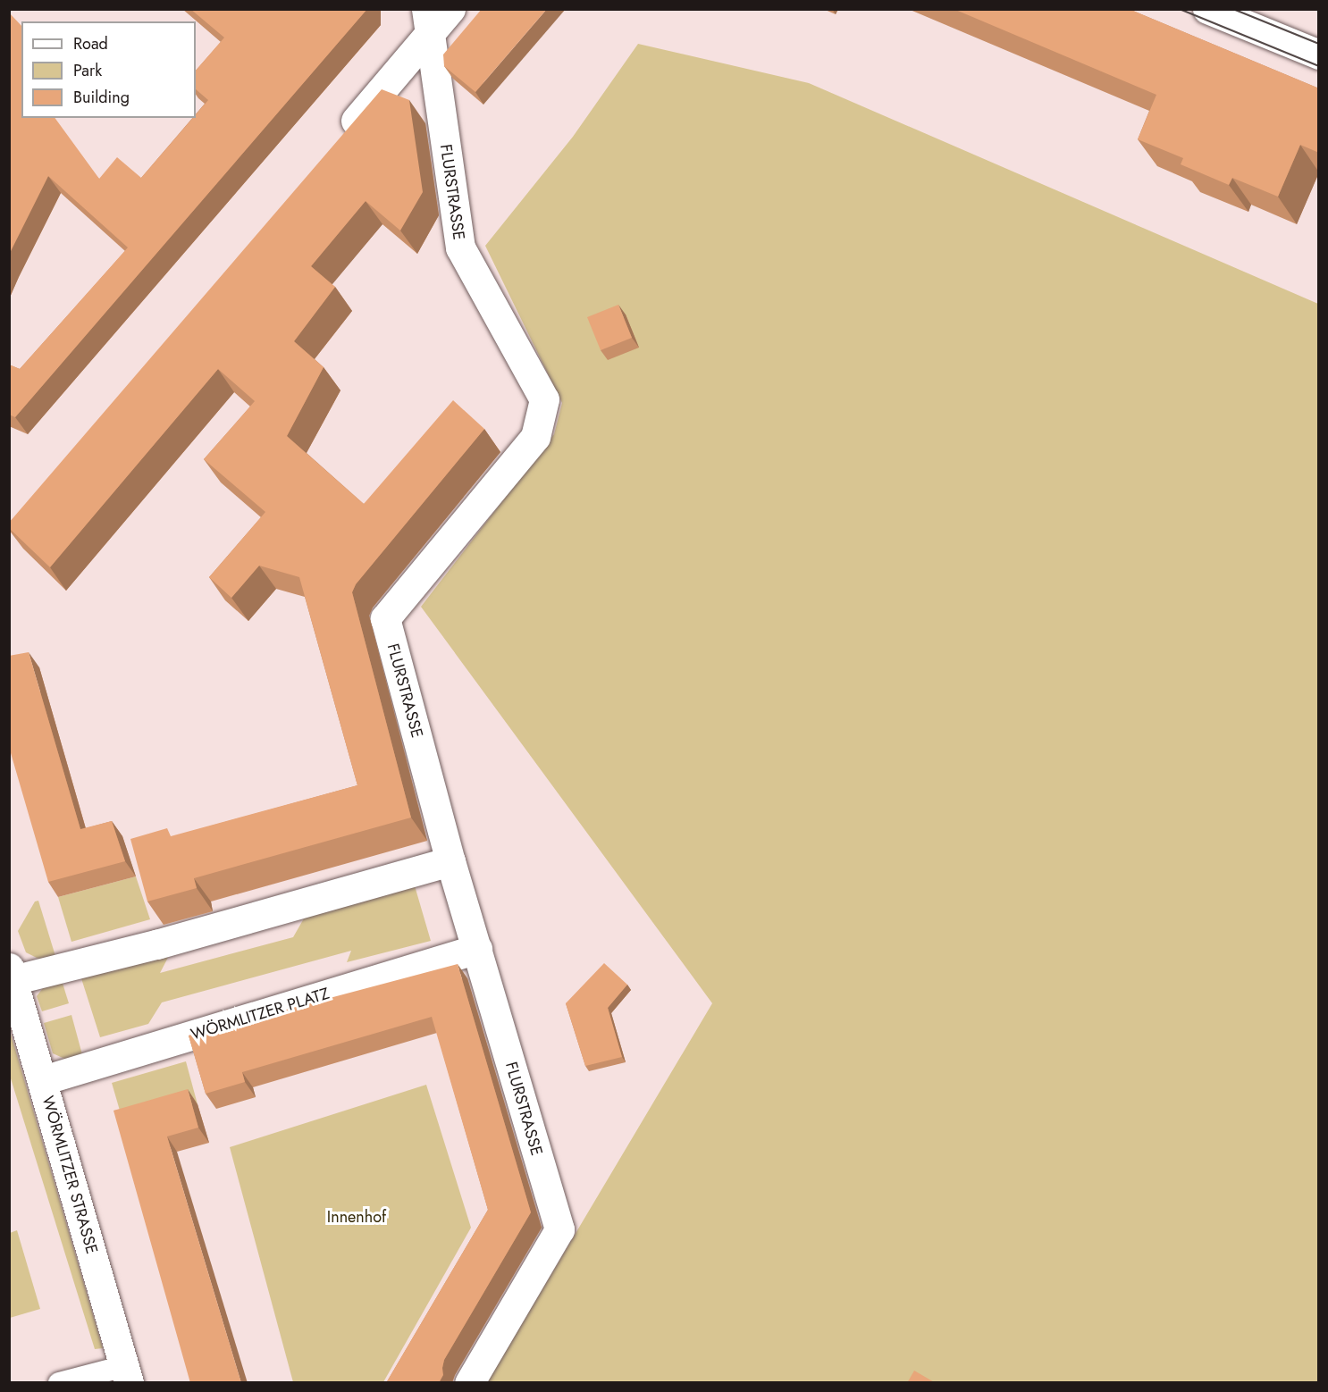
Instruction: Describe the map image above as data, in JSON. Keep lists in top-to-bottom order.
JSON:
{
  "streets": {
    "street": ["FLURSTRASSE", "WÖRMLITZER PLATZ", "WÖRMLITZER STRASSE"]
  },
  "crossings": [
    ["FLURSTRASSE", "WÖRMLITZER PLATZ"],
    ["WÖRMLITZER PLATZ", "WÖRMLITZER STRASSE"]
  ],
  "parks": ["Innenhof"],
  "legend": ["Road", "Park", "Building"]
}
